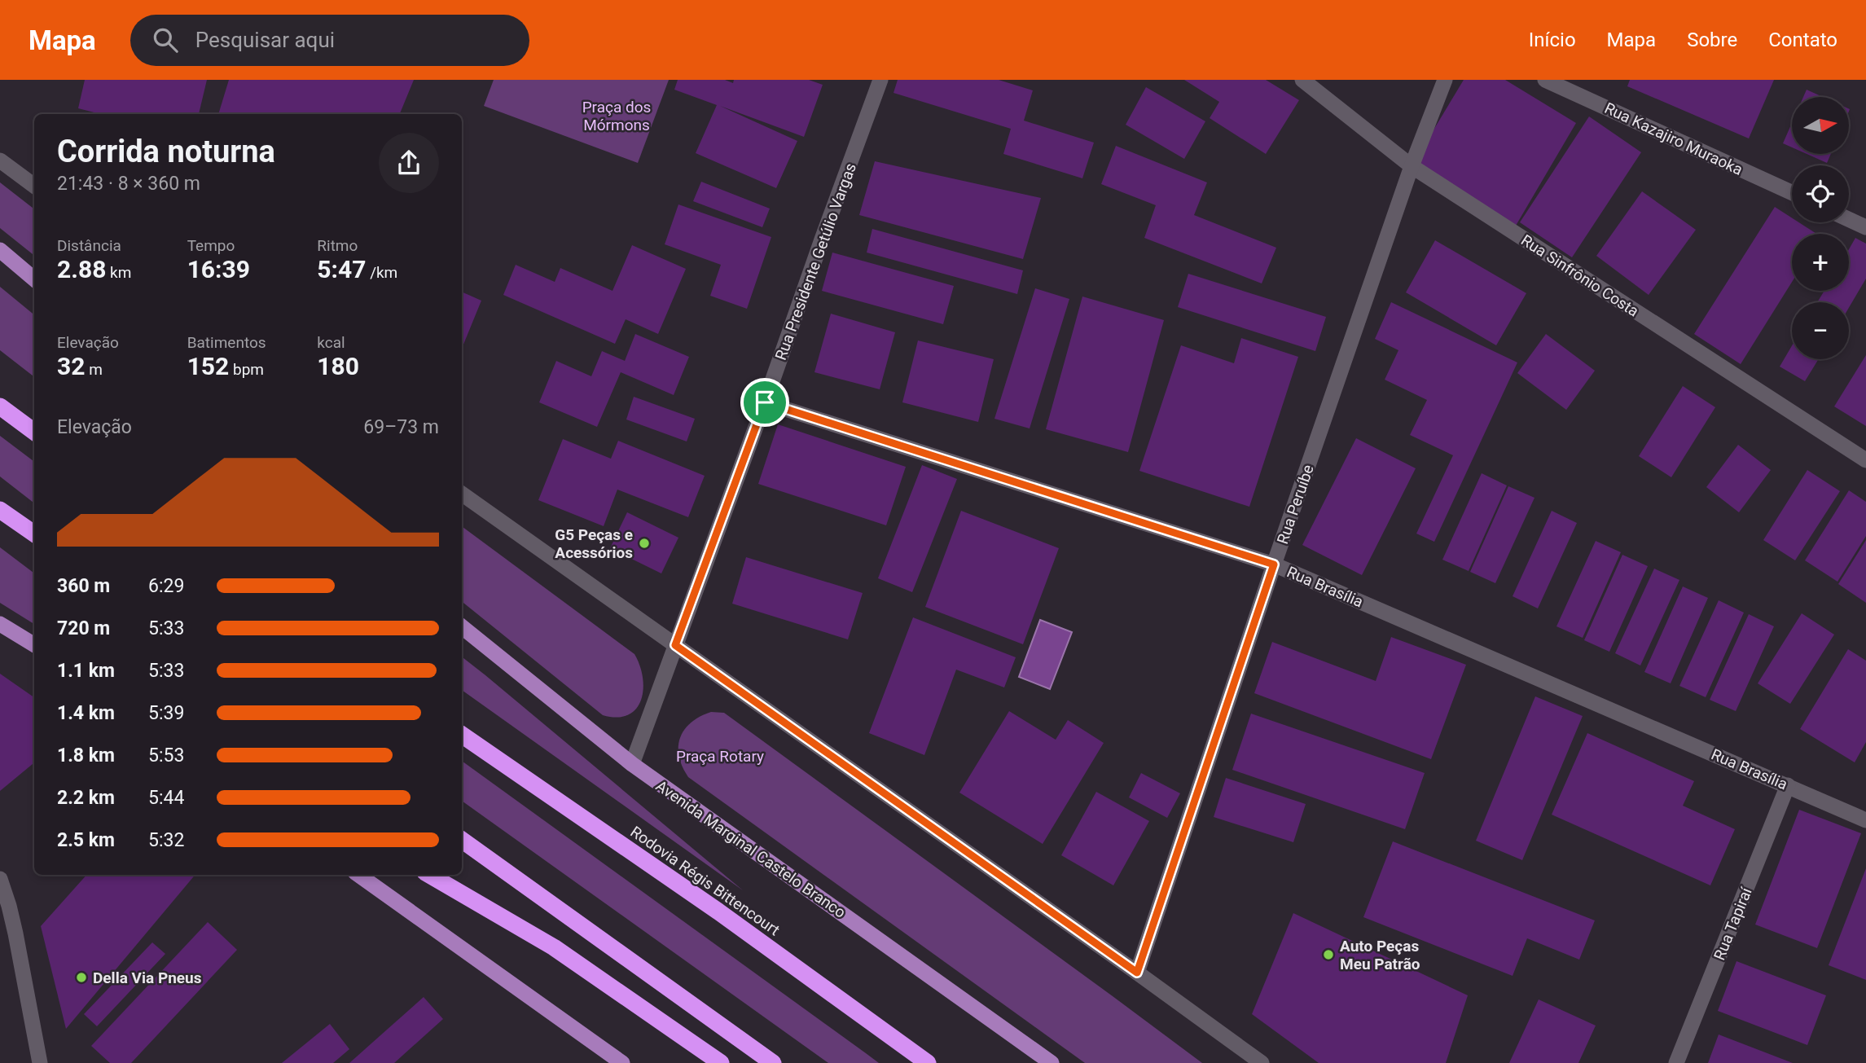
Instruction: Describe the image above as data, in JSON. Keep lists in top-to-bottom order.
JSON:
{
  "streets": {
    "highway": ["Rodovia Régis Bittencourt"],
    "main road": ["Avenida Marginal Castelo Branco"],
    "street": [
      "Rua Kazajiro Muraoka",
      "Rua Presidente Getúlio Vargas",
      "Rua Sinfrônio Costa",
      "Rua Peruíbe",
      "Rua Brasília",
      "Rua Tapiraí"
    ]
  },
  "crossings": [
    ["Rua Presidente Getúlio Vargas", "Rua Brasília"],
    ["Rua Presidente Getúlio Vargas", "Avenida Marginal Castelo Branco"],
    ["Rua Sinfrônio Costa", "Rua Peruíbe"],
    ["Rua Peruíbe", "Rua Brasília"],
    ["Rua Brasília", "Rua Tapiraí"]
  ],
  "parks": ["Praça dos Mórmons", "Praça Rotary"],
  "places": ["G5 Peças e Acessórios", "Auto Peças Meu Patrão", "Della Via Pneus"],
  "north": "right",
  "page": {
    "header": "Mapa",
    "search": "Pesquisar aqui",
    "nav": [
      "Início",
      "Mapa",
      "Sobre",
      "Contato"
    ],
    "map_buttons": ["+", "−"],
    "heading": ["Corrida noturna", "21:43 · 8 × 360 m"],
    "stats": [
      ["Distância", "2.88 km"],
      ["Tempo", "16:39"],
      ["Ritmo", "5:47 /km"],
      ["Elevação", "32 m"],
      ["Batimentos", "152 bpm"],
      ["kcal", "180"]
    ],
    "chart": ["Elevação", "69–73 m"],
    "list": [
      {
        "name": "360 m",
        "note": "6:29"
      },
      {
        "name": "720 m",
        "note": "5:33"
      },
      {
        "name": "1.1 km",
        "note": "5:33"
      },
      {
        "name": "1.4 km",
        "note": "5:39"
      },
      {
        "name": "1.8 km",
        "note": "5:53"
      },
      {
        "name": "2.2 km",
        "note": "5:44"
      },
      {
        "name": "2.5 km",
        "note": "5:32"
      }
    ]
  }
}
